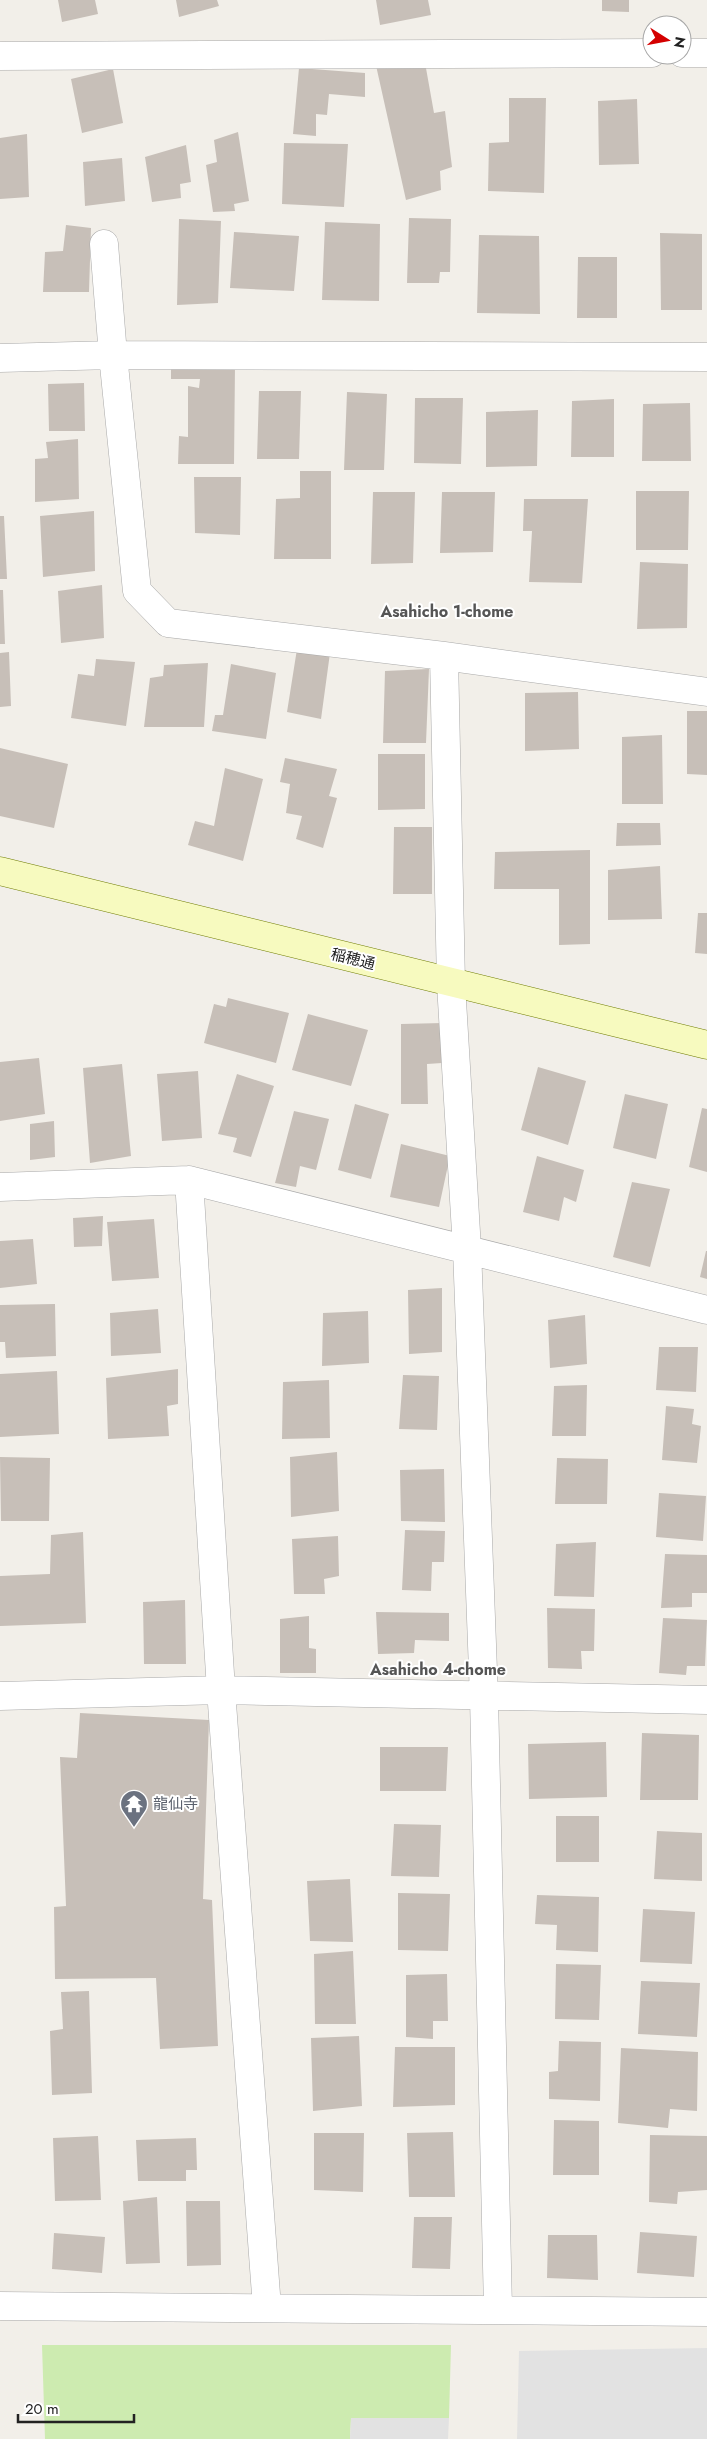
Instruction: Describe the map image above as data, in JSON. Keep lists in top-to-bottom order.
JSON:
{
  "streets": {
    "street": ["稲穂通"]
  },
  "districts": ["Asahicho 1-chome", "Asahicho 4-chome"],
  "places": {
    "temple": ["龍仙寺"]
  },
  "scale_bar": "20 m",
  "north": "right"
}
